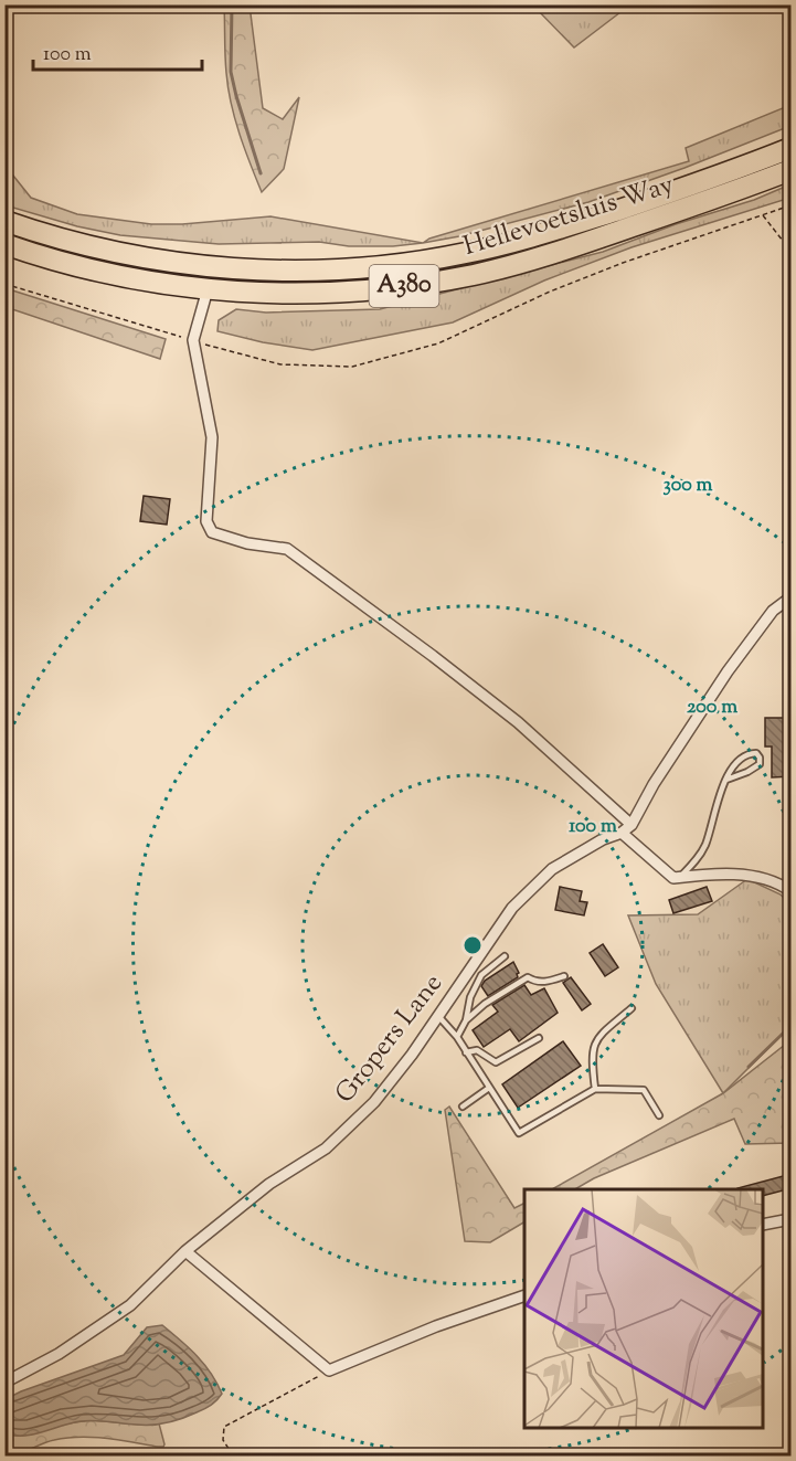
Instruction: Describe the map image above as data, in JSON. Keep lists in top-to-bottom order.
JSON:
{
  "streets": {
    "highway": ["Hellevoetsluis Way", "A380"],
    "street": ["Gropers Lane"]
  },
  "scale_bar": "100 m",
  "rings": ["300 m", "200 m", "100 m"]
}
